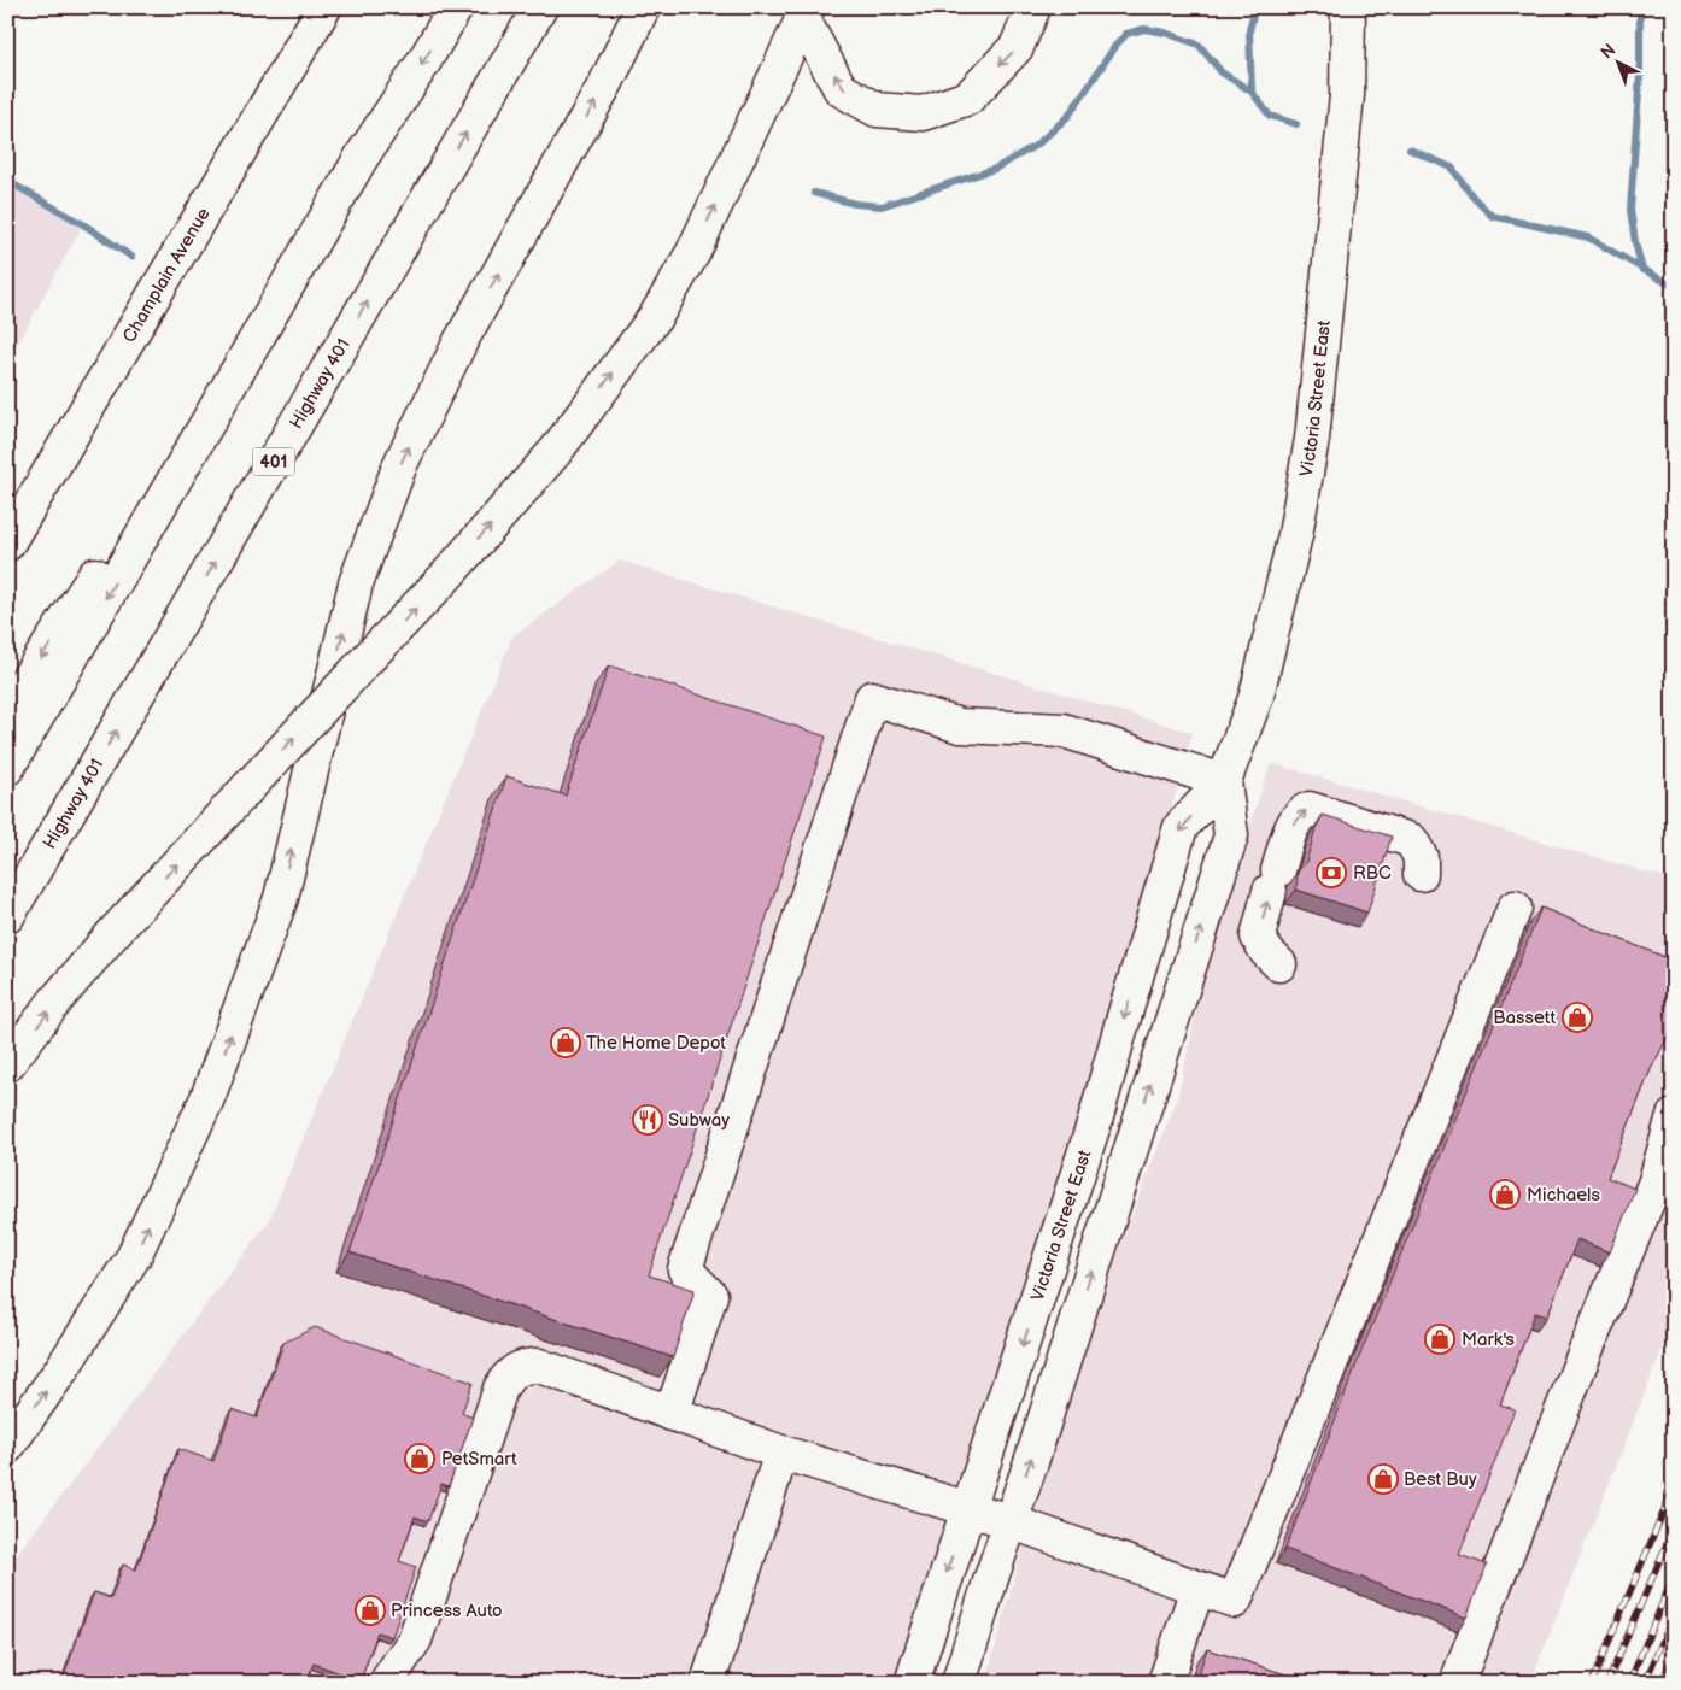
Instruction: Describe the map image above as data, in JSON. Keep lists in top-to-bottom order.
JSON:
{
  "streets": {
    "main road": [
      "Champlain Avenue",
      "Highway 401",
      "Victoria Street East",
      "401"
    ]
  },
  "places": {
    "bank": ["RBC"],
    "shop": [
      "Bassett",
      "The Home Depot",
      "Michaels",
      "Mark's",
      "PetSmart",
      "Best Buy",
      "Princess Auto"
    ],
    "restaurant": ["Subway"]
  },
  "north": "top left"
}
